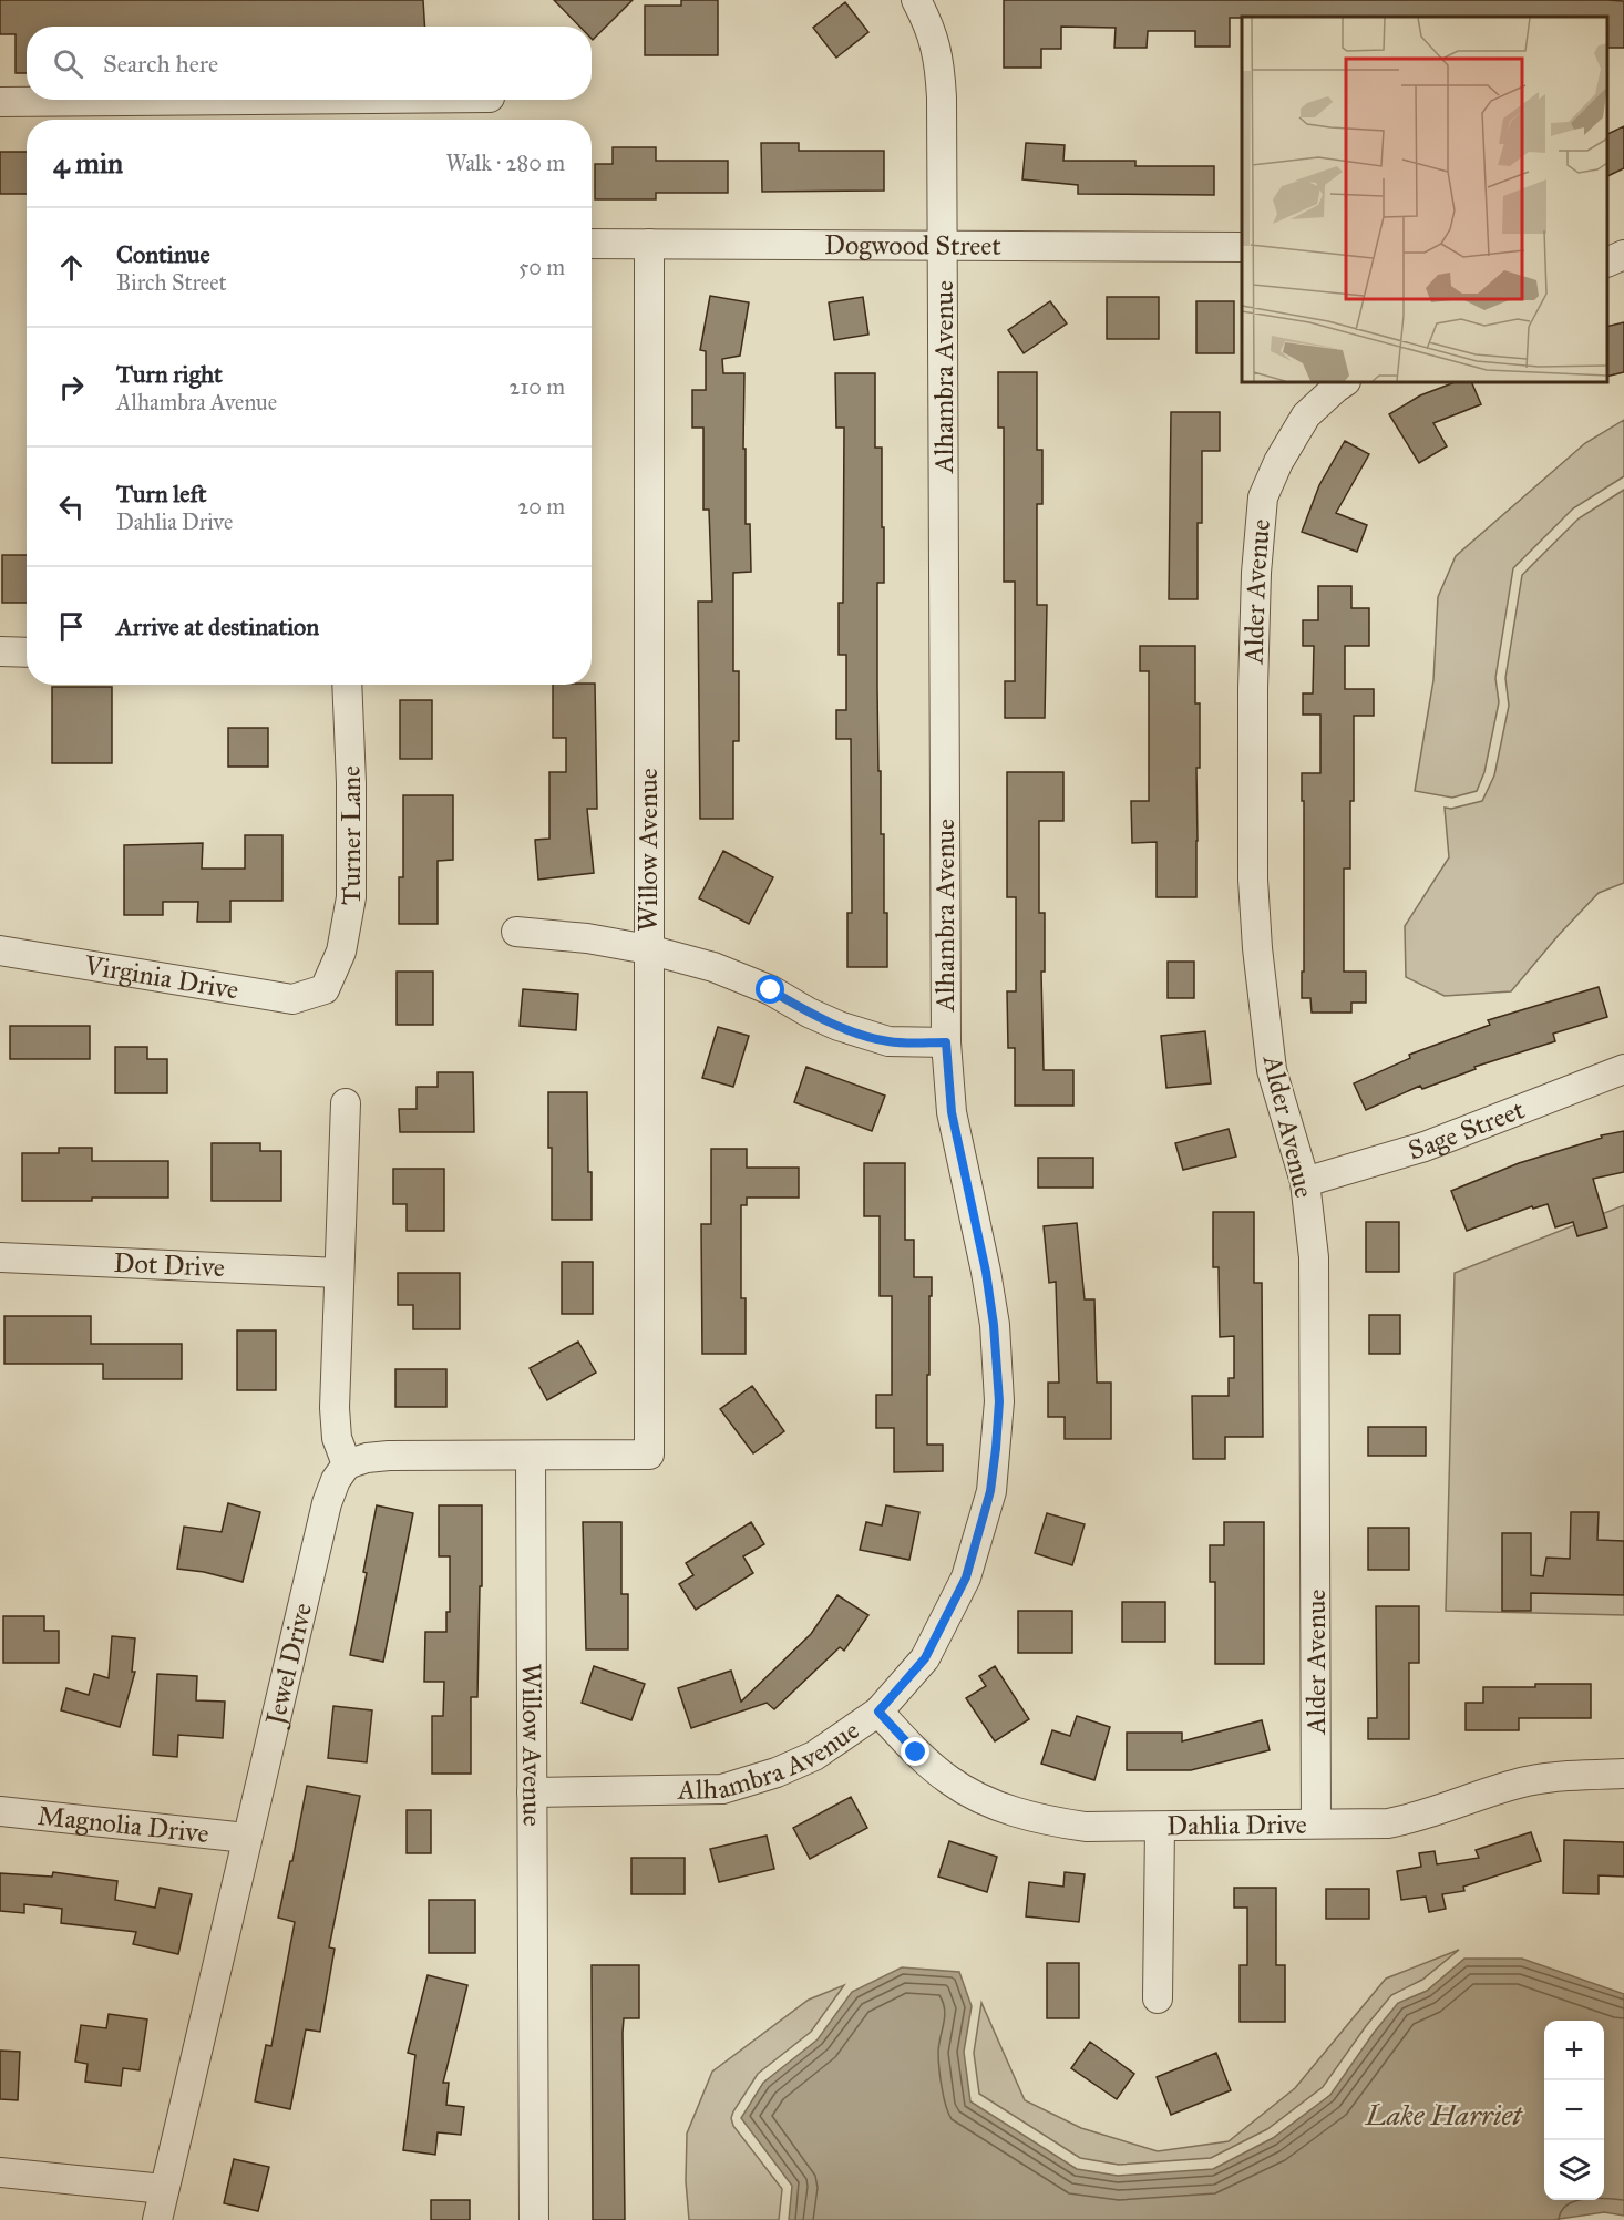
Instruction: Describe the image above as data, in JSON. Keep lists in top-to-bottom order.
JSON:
{
  "streets": {
    "street": [
      "Dogwood Street",
      "Alhambra Avenue",
      "Alder Avenue",
      "Turner Lane",
      "Willow Avenue",
      "Virginia Drive",
      "Sage Street",
      "Dot Drive",
      "Jewel Drive",
      "Magnolia Drive",
      "Dahlia Drive"
    ]
  },
  "crossings": [
    ["Dogwood Street", "Alhambra Avenue"],
    ["Dogwood Street", "Willow Avenue"],
    ["Alhambra Avenue", "Willow Avenue"],
    ["Alhambra Avenue", "Dahlia Drive"],
    ["Alder Avenue", "Sage Street"],
    ["Alder Avenue", "Dahlia Drive"],
    ["Turner Lane", "Virginia Drive"],
    ["Jewel Drive", "Magnolia Drive"]
  ],
  "water": ["Lake Harriet"],
  "page": {
    "search": "Search here",
    "heading": ["4 min", "Walk · 280 m"],
    "list": [
      ["Continue", "Birch Street", "50 m"],
      ["Turn right", "Alhambra Avenue", "210 m"],
      ["Turn left", "Dahlia Drive", "20 m"],
      "Arrive at destination"
    ],
    "map_buttons": ["+", "−"]
  }
}
